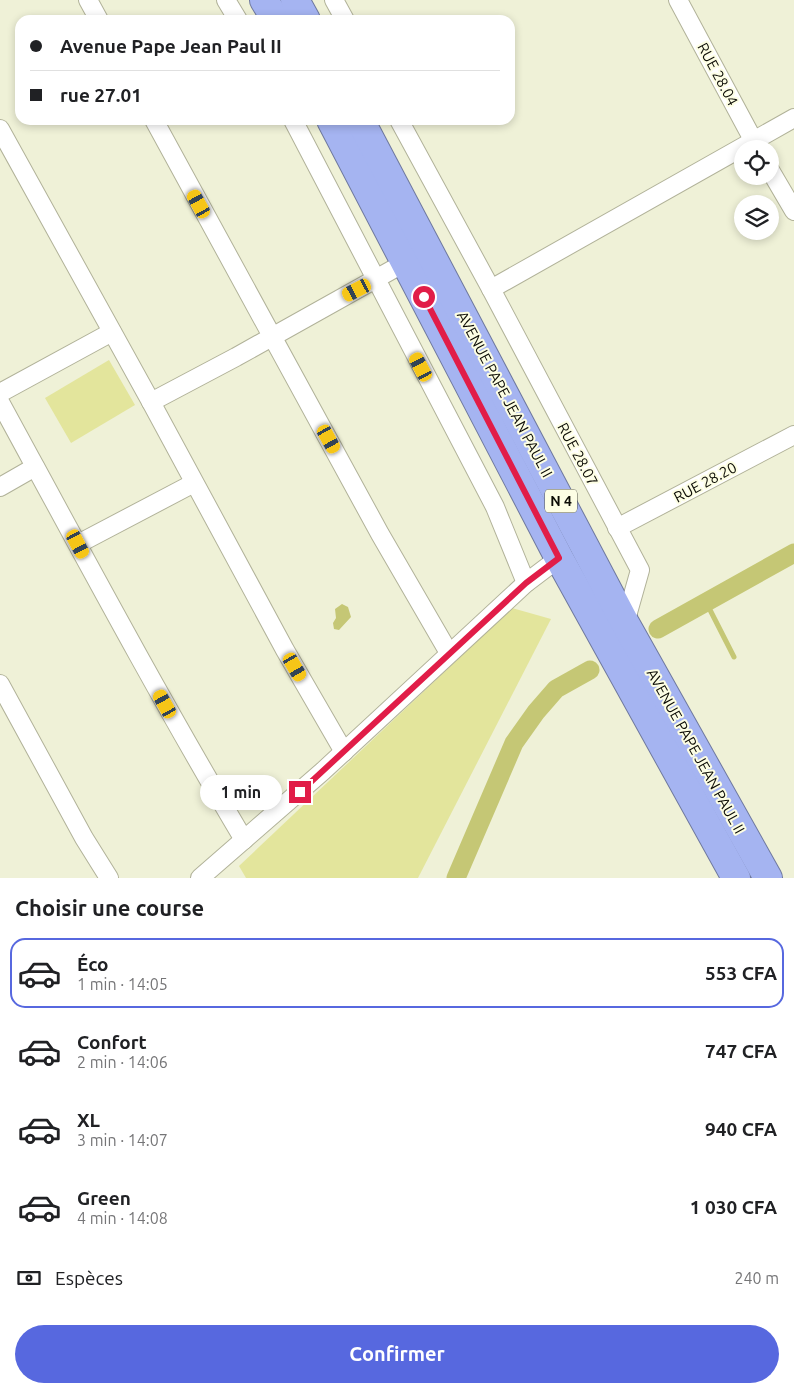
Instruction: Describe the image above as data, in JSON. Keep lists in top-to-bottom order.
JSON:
{
  "streets": {
    "highway": ["AVENUE PAPE JEAN PAUL II", "N 4"],
    "street": ["RUE 28.04", "RUE 28.07", "RUE 28.20"]
  },
  "crossings": [
    ["AVENUE PAPE JEAN PAUL II", "RUE 28.07"],
    ["RUE 28.07", "RUE 28.20"]
  ],
  "page": {
    "banner": ["Avenue Pape Jean Paul II", "rue 27.01"],
    "bubble": "1 min",
    "heading": "Choisir une course",
    "list": [
      {
        "name": "Éco",
        "note": "1 min · 14:05",
        "value": "553 CFA"
      },
      {
        "name": "Confort",
        "note": "2 min · 14:06",
        "value": "747 CFA"
      },
      {
        "name": "XL",
        "note": "3 min · 14:07",
        "value": "940 CFA"
      },
      {
        "name": "Green",
        "note": "4 min · 14:08",
        "value": "1 030 CFA"
      }
    ],
    "pay": ["Espèces", "240 m"],
    "buttons": "Confirmer"
  }
}
